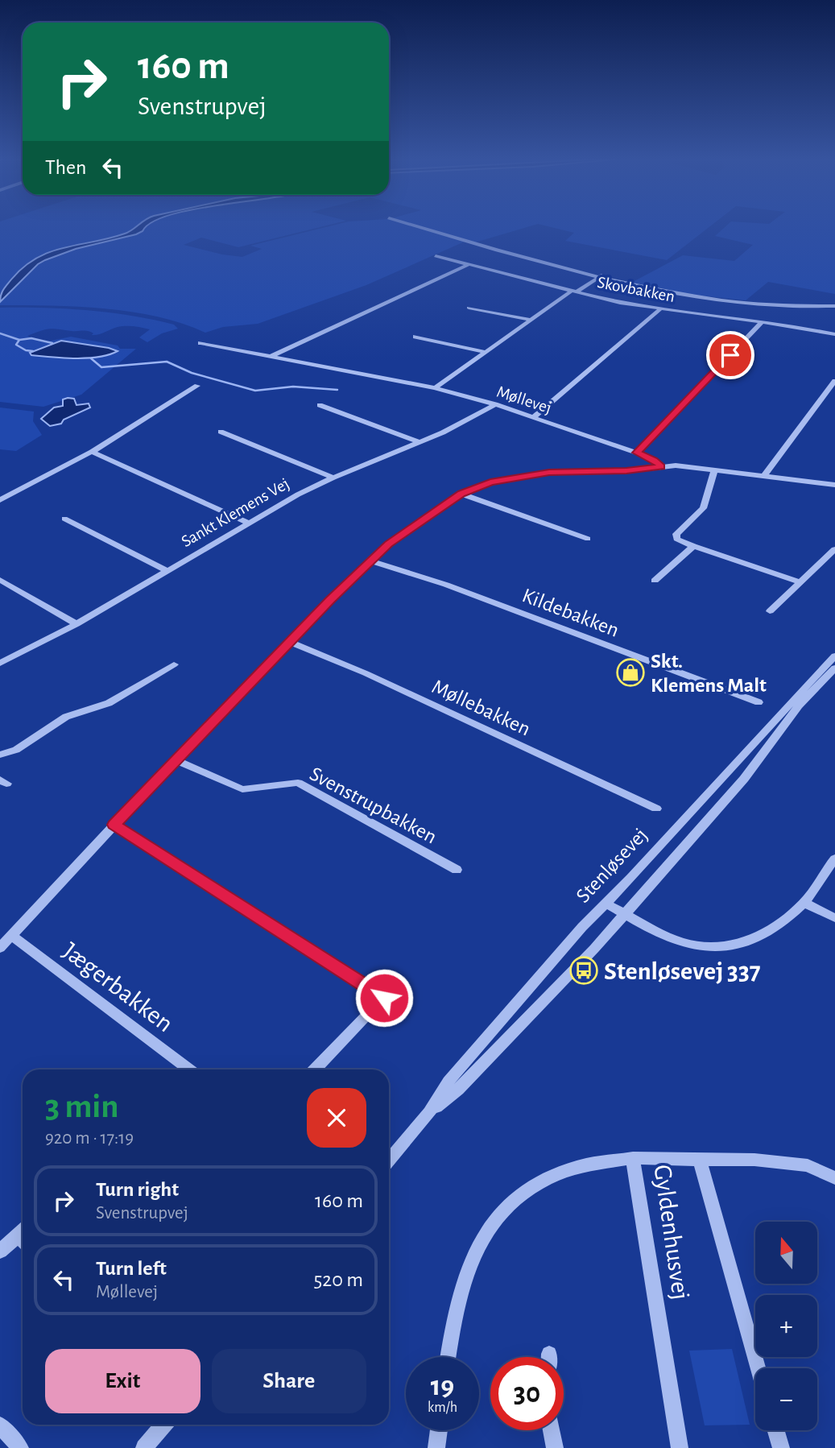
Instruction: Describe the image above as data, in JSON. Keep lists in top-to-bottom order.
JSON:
{
  "streets": {
    "street": [
      "Skovbakken",
      "Møllevej",
      "Sankt Klemens Vej",
      "Kildebakken",
      "Møllebakken",
      "Svenstrupbakken",
      "Stenløsevej",
      "Jægerbakken",
      "Gyldenhusvej"
    ]
  },
  "crossings": [
    ["Møllevej", "Sankt Klemens Vej"]
  ],
  "places": {
    "shop": ["Skt. Klemens Malt"],
    "bus stop": ["Stenløsevej 337"]
  },
  "north": "top",
  "page": {
    "turn": ["160 m", "Svenstrupvej"],
    "then": "Then",
    "heading": ["3 min", "920 m · 17:19"],
    "list": [
      {
        "name": "Turn right",
        "note": "Svenstrupvej",
        "value": "160 m"
      },
      {
        "name": "Turn left",
        "note": "Møllevej",
        "value": "520 m"
      }
    ],
    "map_buttons": ["+", "−"],
    "buttons": ["Exit", "Share"],
    "speed": "19 km/h",
    "limit": "30"
  }
}
